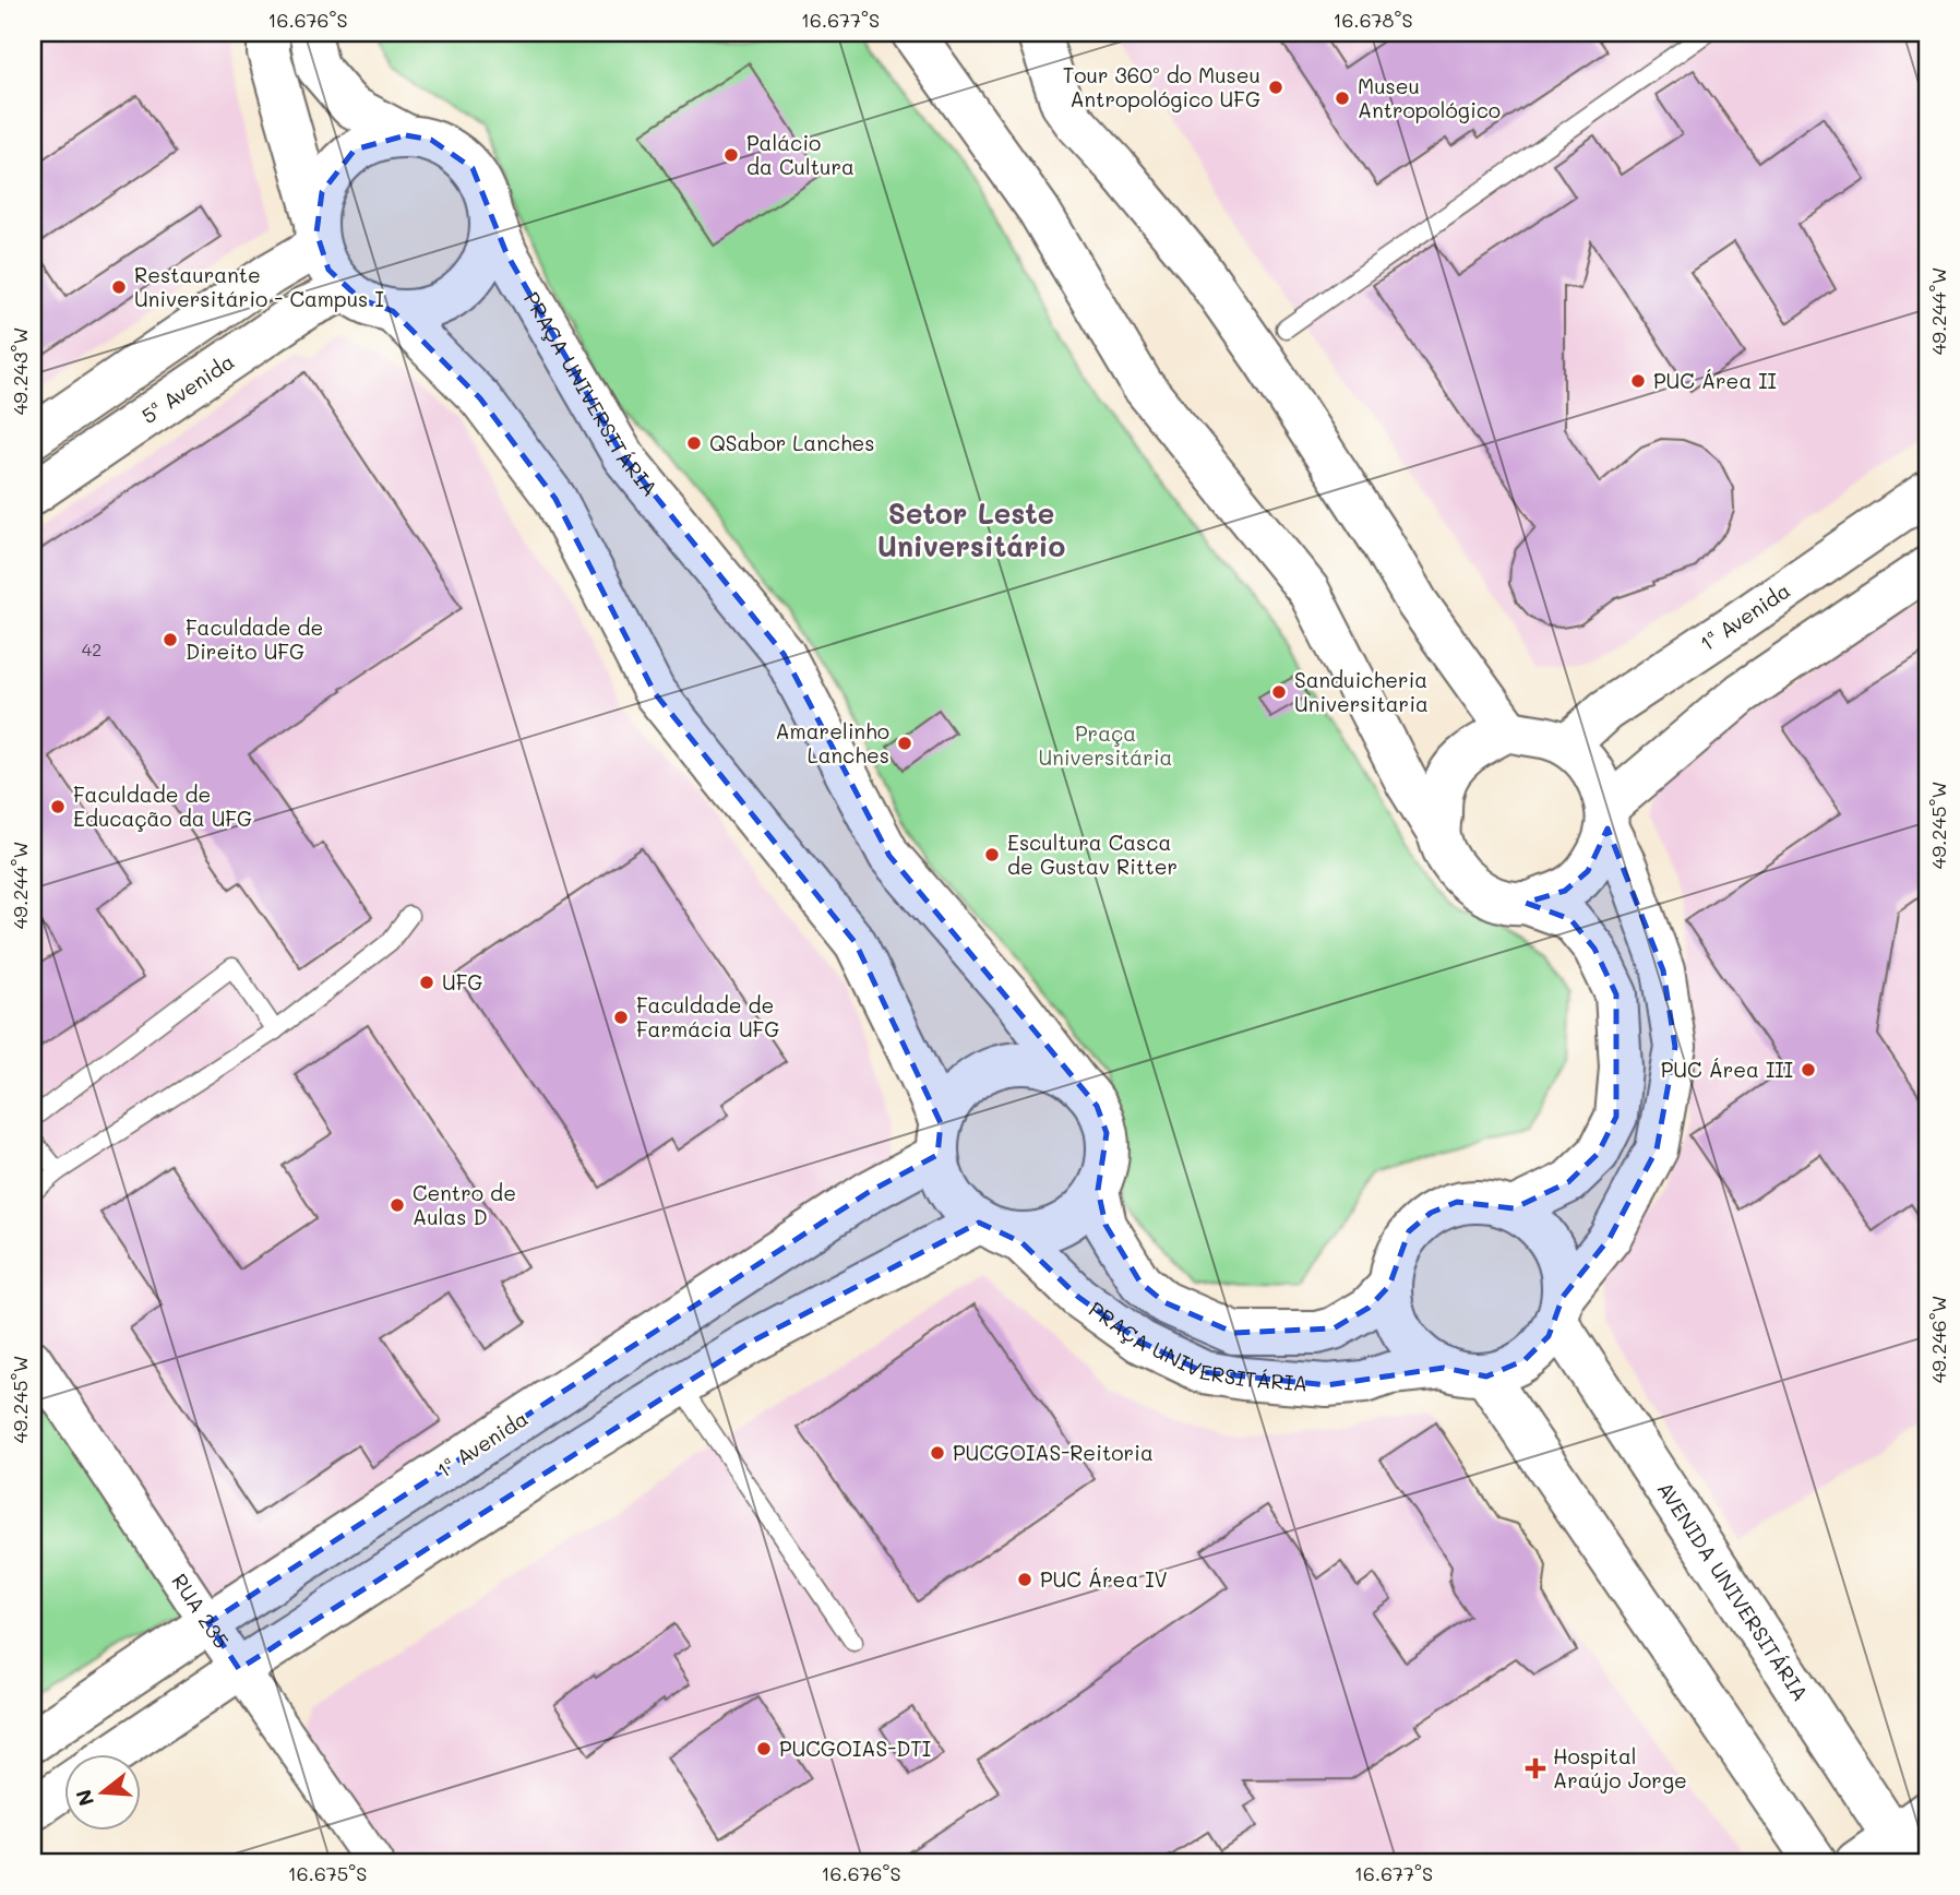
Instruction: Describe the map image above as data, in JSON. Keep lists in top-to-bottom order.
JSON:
{
  "streets": {
    "main road": [
      "5ª Avenida",
      "PRAÇA UNIVERSITÁRIA",
      "1ª Avenida",
      "AVENIDA UNIVERSITÁRIA"
    ],
    "street": ["RUA 235"]
  },
  "crossings": [
    ["5ª Avenida", "PRAÇA UNIVERSITÁRIA"],
    ["PRAÇA UNIVERSITÁRIA", "1ª Avenida"],
    ["PRAÇA UNIVERSITÁRIA", "AVENIDA UNIVERSITÁRIA"],
    ["1ª Avenida", "RUA 235"]
  ],
  "districts": ["Setor Leste Universitário"],
  "parks": ["Praça Universitária"],
  "places": {
    "other": [
      "Tour 360º do Museu Antropológico UFG",
      "Museu Antropológico",
      "Palácio da Cultura",
      "Restaurante Universitário - Campus I",
      "PUC Área II",
      "QSabor Lanches",
      "Faculdade de Direito UFG",
      "Sanduicheria Universitaria",
      "Amarelinho Lanches",
      "Faculdade de Educação da UFG",
      "Escultura Casca de Gustav Ritter",
      "UFG",
      "Faculdade de Farmácia UFG",
      "PUC Área III",
      "Centro de Aulas D",
      "PUCGOIAS-Reitoria",
      "PUC Área IV",
      "PUCGOIAS-DTI"
    ],
    "health": ["Hospital Araújo Jorge"]
  },
  "house_numbers": ["42"],
  "north": "left",
  "coordinates": [
    "16.676°S",
    "16.677°S",
    "16.678°S",
    "49.244°W",
    "49.243°W",
    "49.245°W",
    "49.246°W",
    "16.675°S"
  ]
}
